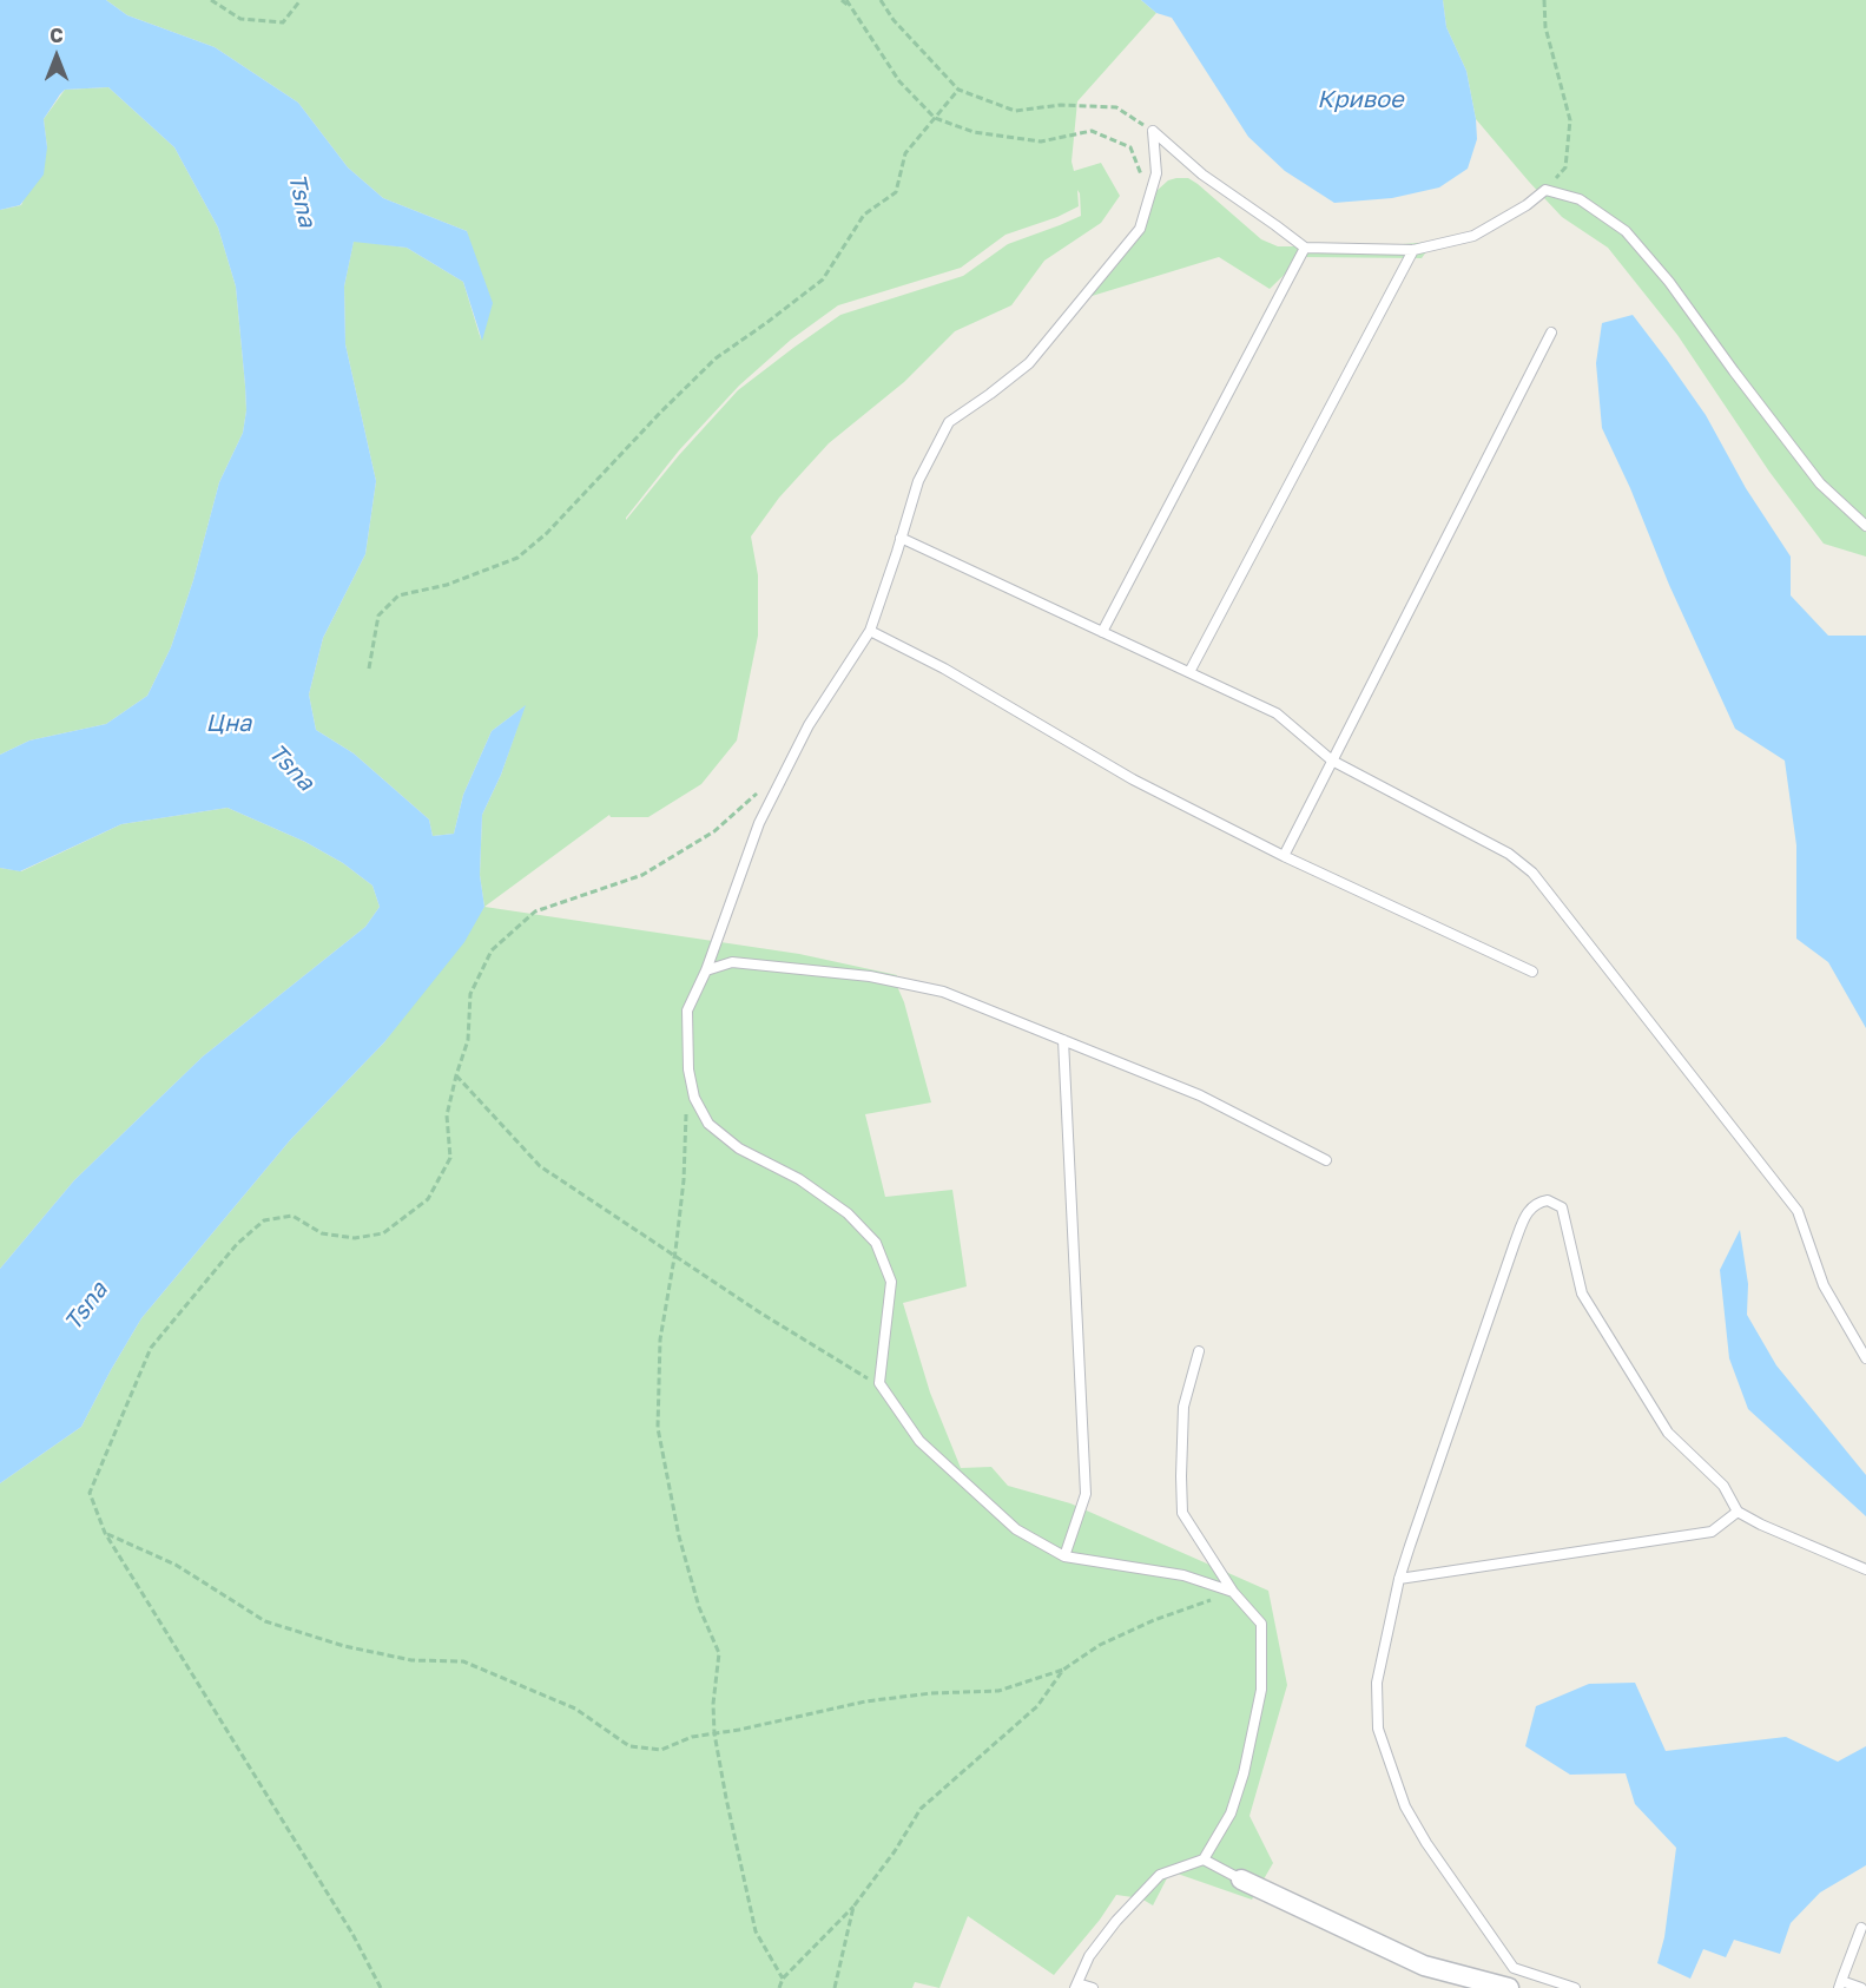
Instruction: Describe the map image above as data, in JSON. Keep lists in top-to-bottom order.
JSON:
{
  "water": ["Кривое", "Tsna", "Цна"],
  "north": "top"
}
